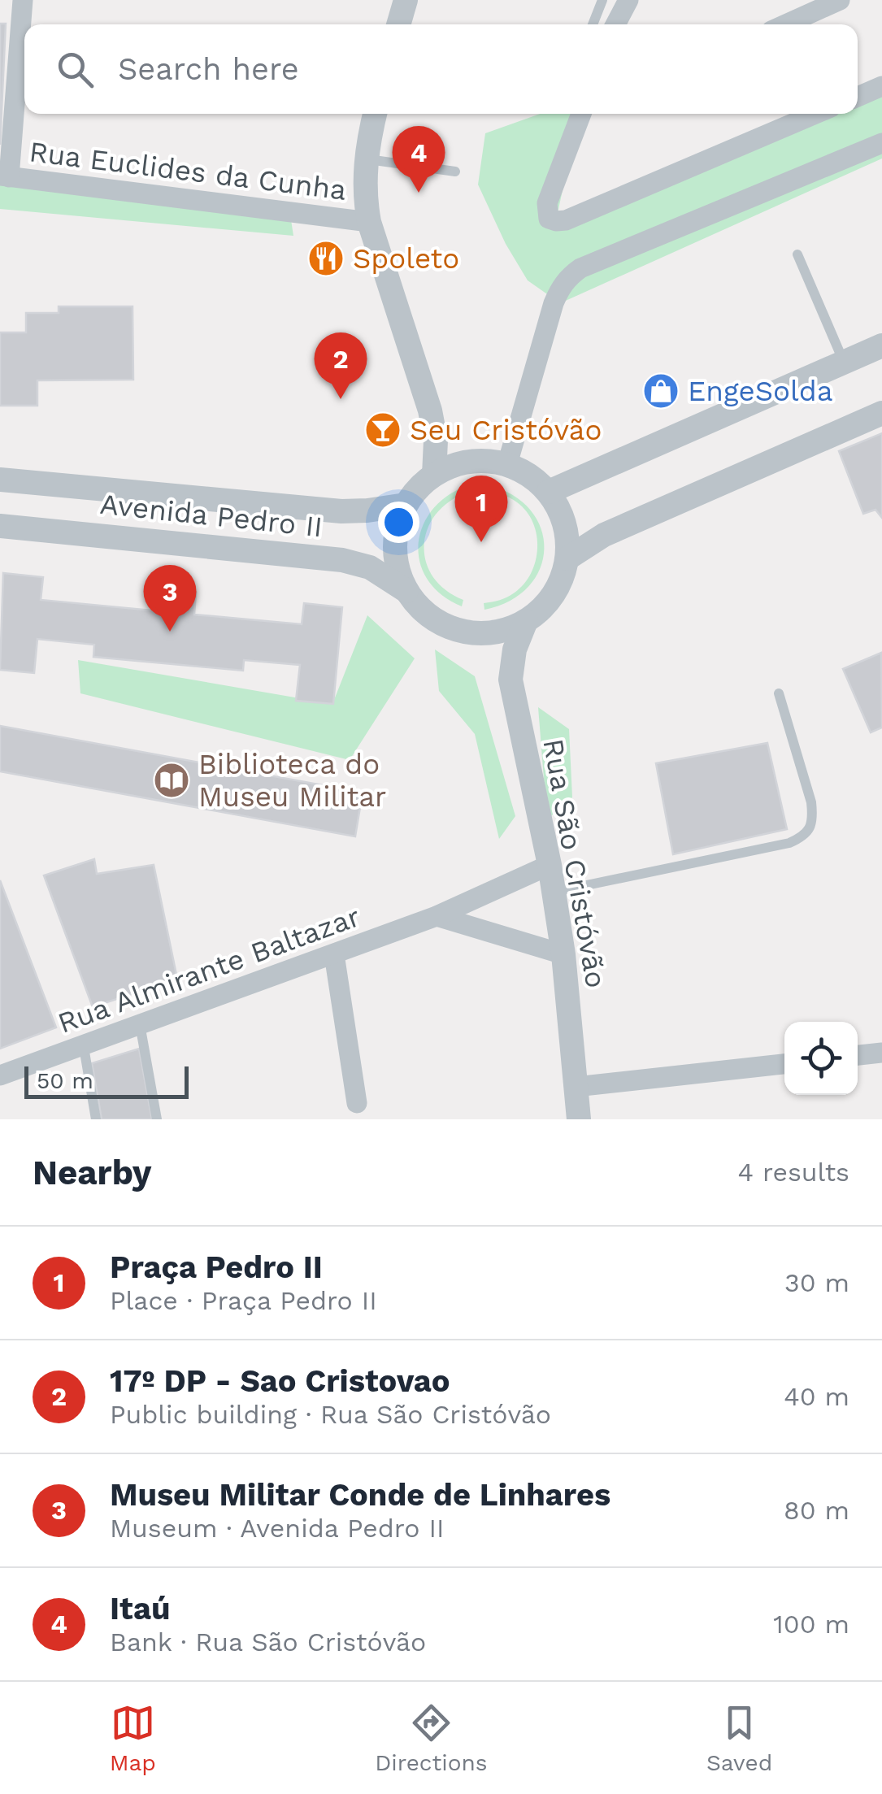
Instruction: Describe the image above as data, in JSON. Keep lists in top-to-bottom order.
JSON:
{
  "streets": {
    "street": [
      "Rua Euclides da Cunha",
      "Avenida Pedro II",
      "Rua São Cristóvão",
      "Rua Almirante Baltazar"
    ]
  },
  "crossings": [
    ["Avenida Pedro II", "Rua São Cristóvão"],
    ["Rua São Cristóvão", "Rua Almirante Baltazar"]
  ],
  "places": {
    "restaurant": ["Spoleto"],
    "shop": ["EngeSolda"],
    "bar": ["Seu Cristóvão"],
    "library": ["Biblioteca do Museu Militar"]
  },
  "scale_bar": "50 m",
  "page": {
    "search": "Search here",
    "pins": [
      "4",
      "2",
      "1",
      "3"
    ],
    "scale": "50 m",
    "heading": ["Nearby", "4 results"],
    "list": [
      {
        "mark": "1",
        "name": "Praça Pedro II",
        "note": "Place · Praça Pedro II",
        "value": "30 m"
      },
      {
        "mark": "2",
        "name": "17º DP - Sao Cristovao",
        "note": "Public building · Rua São Cristóvão",
        "value": "40 m"
      },
      {
        "mark": "3",
        "name": "Museu Militar Conde de Linhares",
        "note": "Museum · Avenida Pedro II",
        "value": "80 m"
      },
      {
        "mark": "4",
        "name": "Itaú",
        "note": "Bank · Rua São Cristóvão",
        "value": "100 m"
      }
    ],
    "nav": ["Map", "Directions", "Saved"]
  }
}
